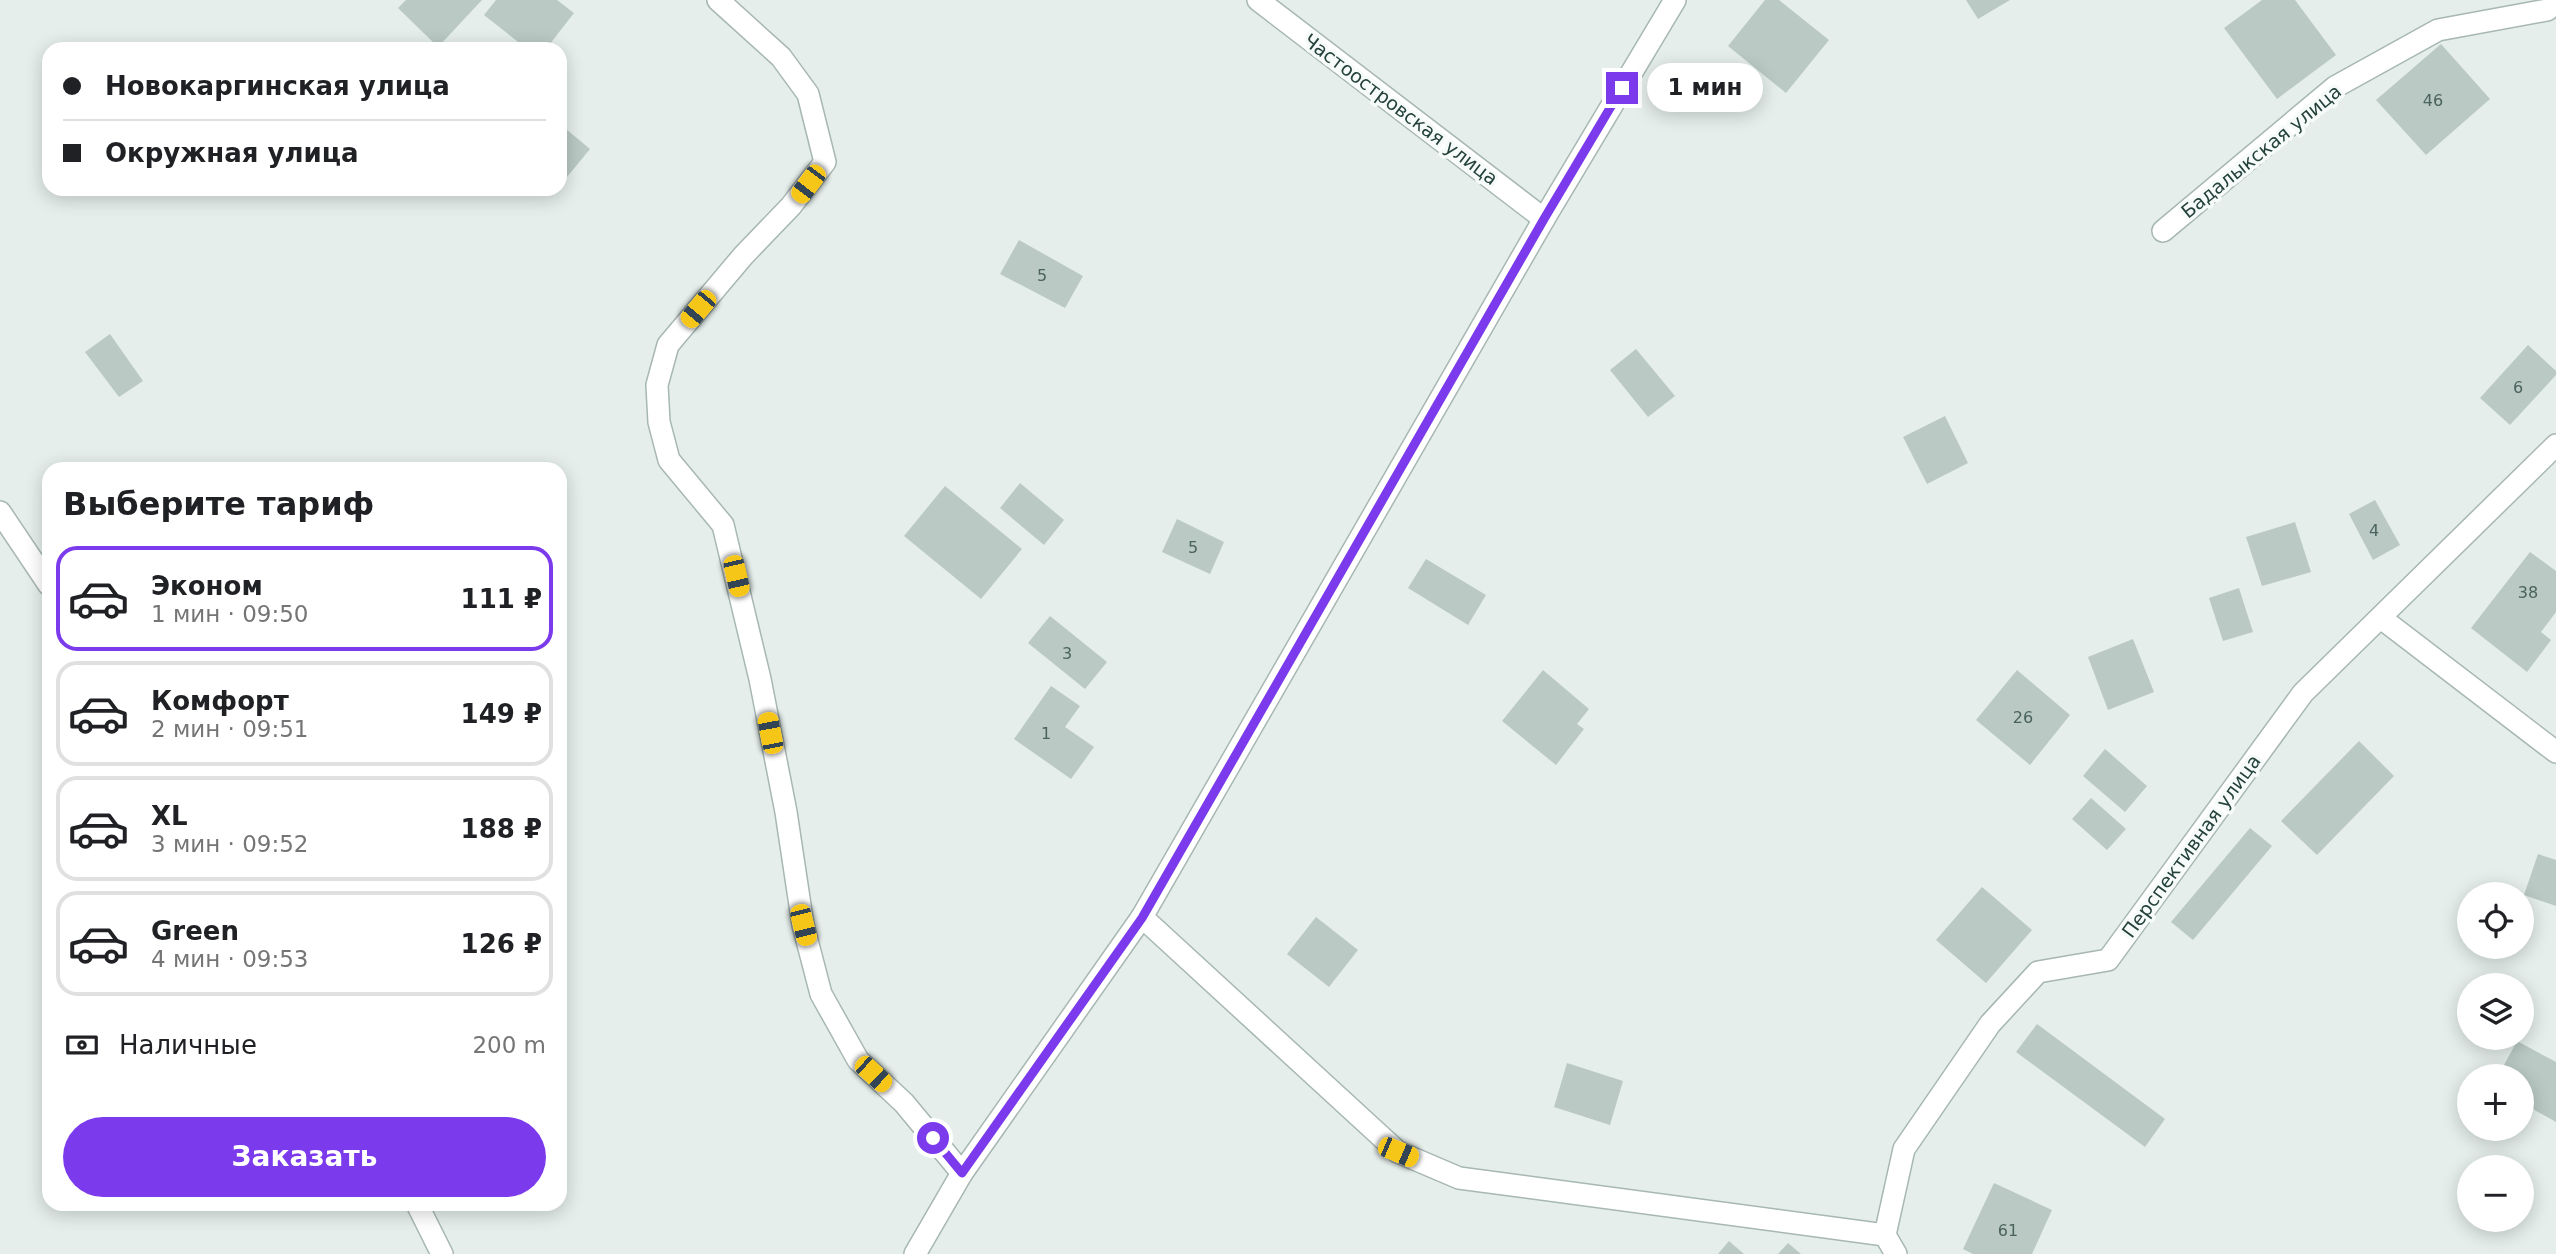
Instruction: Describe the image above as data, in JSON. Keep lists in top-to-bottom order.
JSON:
{
  "streets": {
    "street": ["Частоостровская улица", "Бадалыкская улица", "Перспективная улица"]
  },
  "house_numbers": [
    "46",
    "5",
    "6",
    "4",
    "5",
    "38",
    "3",
    "26",
    "1",
    "61"
  ],
  "page": {
    "banner": ["Новокаргинская улица", "Окружная улица"],
    "bubble": "1 мин",
    "heading": "Выберите тариф",
    "list": [
      {
        "name": "Эконом",
        "note": "1 мин · 09:50",
        "value": "111 ₽"
      },
      {
        "name": "Комфорт",
        "note": "2 мин · 09:51",
        "value": "149 ₽"
      },
      {
        "name": "XL",
        "note": "3 мин · 09:52",
        "value": "188 ₽"
      },
      {
        "name": "Green",
        "note": "4 мин · 09:53",
        "value": "126 ₽"
      }
    ],
    "map_buttons": ["+", "−"],
    "pay": ["Наличные", "200 m"],
    "buttons": "Заказать"
  }
}
